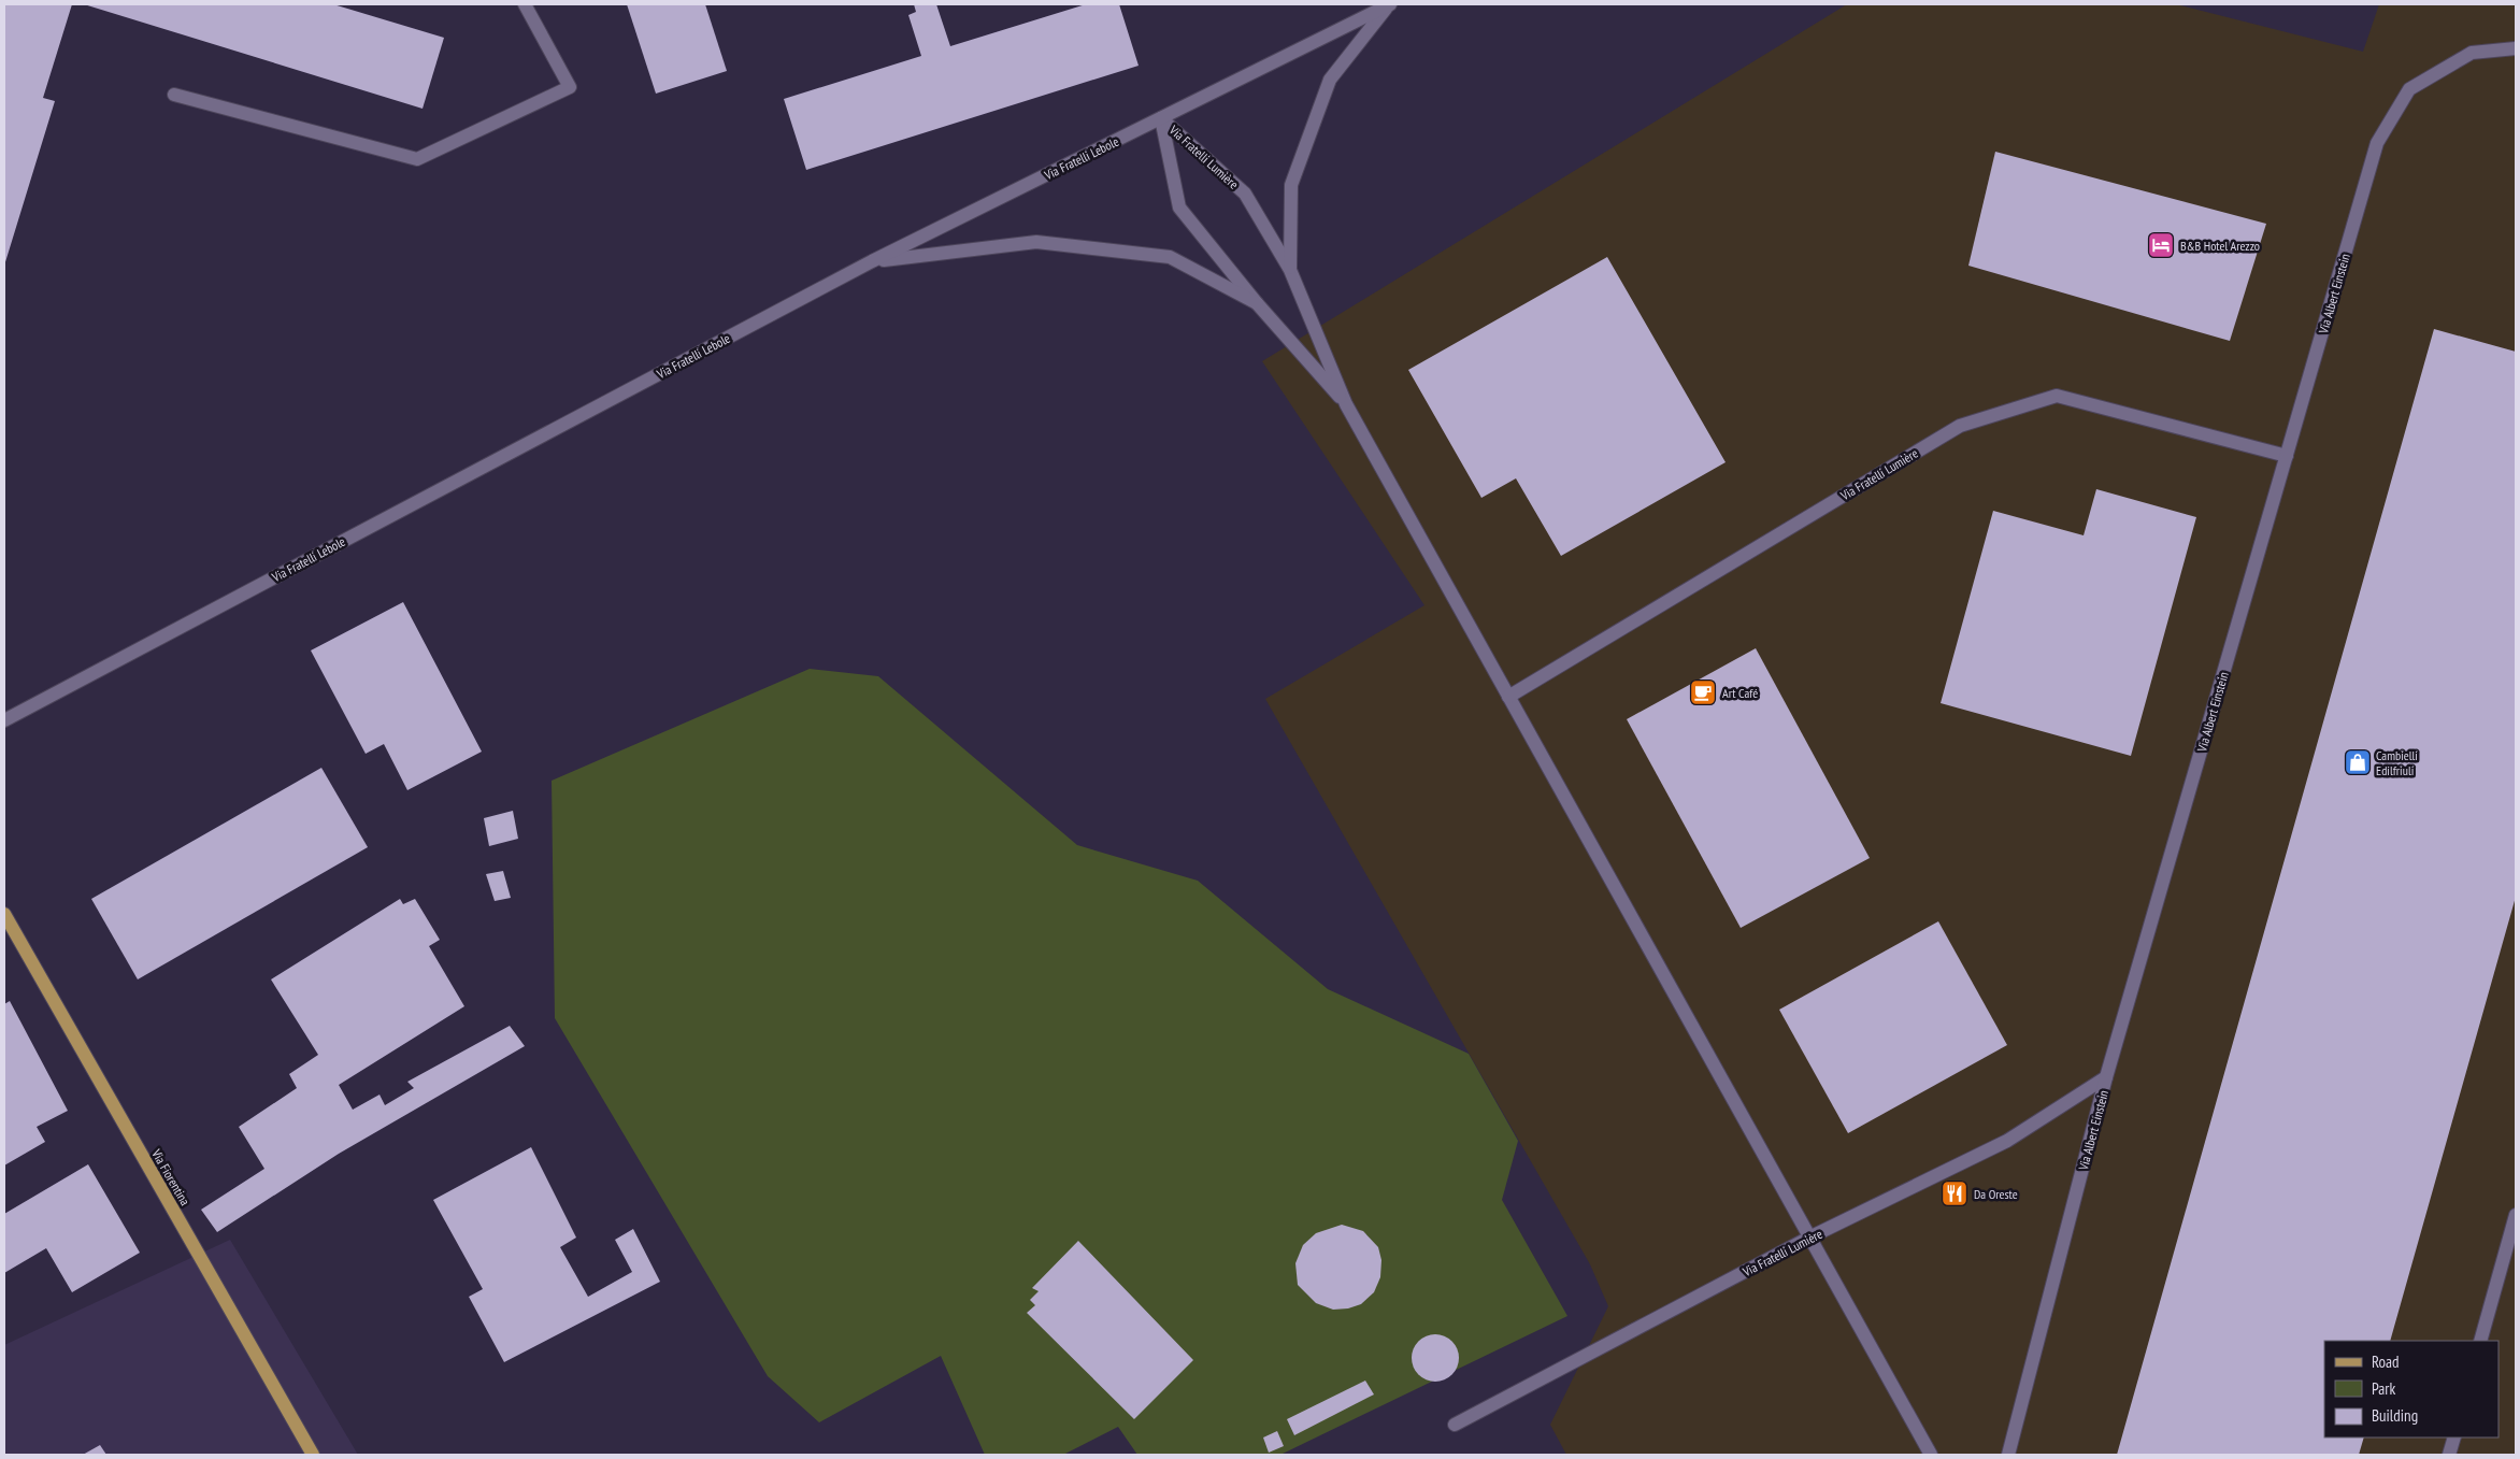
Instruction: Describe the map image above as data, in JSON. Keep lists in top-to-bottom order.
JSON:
{
  "streets": {
    "main road": ["Via Fiorentina"],
    "street": ["Via Fratelli Lumière", "Via Fratelli Lebole", "Via Albert Einstein"]
  },
  "crossings": [
    ["Via Fratelli Lumière", "Via Fratelli Lebole"],
    ["Via Fratelli Lumière", "Via Albert Einstein"]
  ],
  "places": {
    "hotel": ["B&B Hotel Arezzo"],
    "cafe": ["Art Café"],
    "shop": ["Cambielli Edilfriuli"],
    "restaurant": ["Da Oreste"]
  },
  "legend": ["Road", "Park", "Building"]
}
